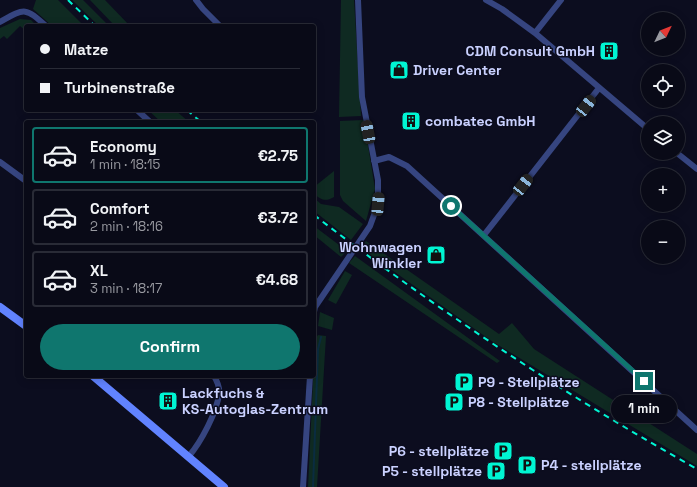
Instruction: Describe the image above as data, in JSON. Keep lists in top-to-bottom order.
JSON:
{
  "places": {
    "building": ["CDM Consult GmbH", "combatec GmbH", "Lackfuchs & KS-Autoglas-Zentrum"],
    "shop": ["Driver Center", "Wohnwagen Winkler"],
    "parking": [
      "P9 - Stellplätze",
      "P8 - Stellplätze",
      "P6 - stellplätze",
      "P4 - stellplätze",
      "P5 - stellplätze"
    ]
  },
  "north": "top right",
  "page": {
    "map_buttons": ["+", "−"],
    "banner": ["Matze", "Turbinenstraße"],
    "list": [
      {
        "name": "Economy",
        "note": "1 min · 18:15",
        "value": "€2.75"
      },
      {
        "name": "Comfort",
        "note": "2 min · 18:16",
        "value": "€3.72"
      },
      {
        "name": "XL",
        "note": "3 min · 18:17",
        "value": "€4.68"
      }
    ],
    "buttons": "Confirm",
    "bubble": "1 min"
  }
}
